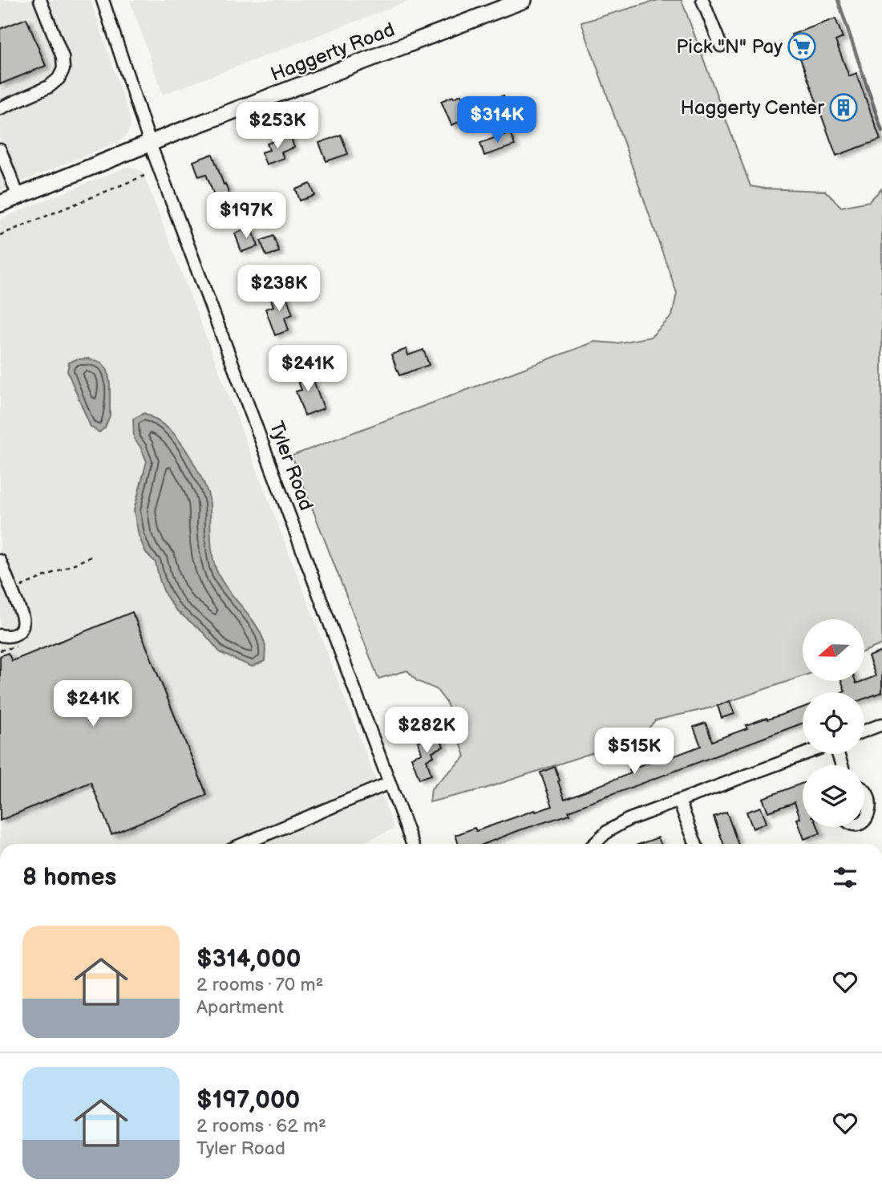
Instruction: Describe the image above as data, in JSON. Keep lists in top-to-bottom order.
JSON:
{
  "streets": {
    "main road": ["Haggerty Road"],
    "street": ["Tyler Road"]
  },
  "crossings": [
    ["Haggerty Road", "Tyler Road"]
  ],
  "places": {
    "supermarket": ["Pick \"N\" Pay"],
    "building": ["Haggerty Center"]
  },
  "north": "left",
  "page": {
    "price": [
      "$314K",
      "$253K",
      "$197K",
      "$238K",
      "$241K",
      "$241K",
      "$282K",
      "$515K"
    ],
    "heading": "8 homes",
    "list": [
      {
        "name": "$314,000",
        "note": "2 rooms · 70 m² · Apartment"
      },
      {
        "name": "$197,000",
        "note": "2 rooms · 62 m² · Tyler Road"
      }
    ]
  }
}
